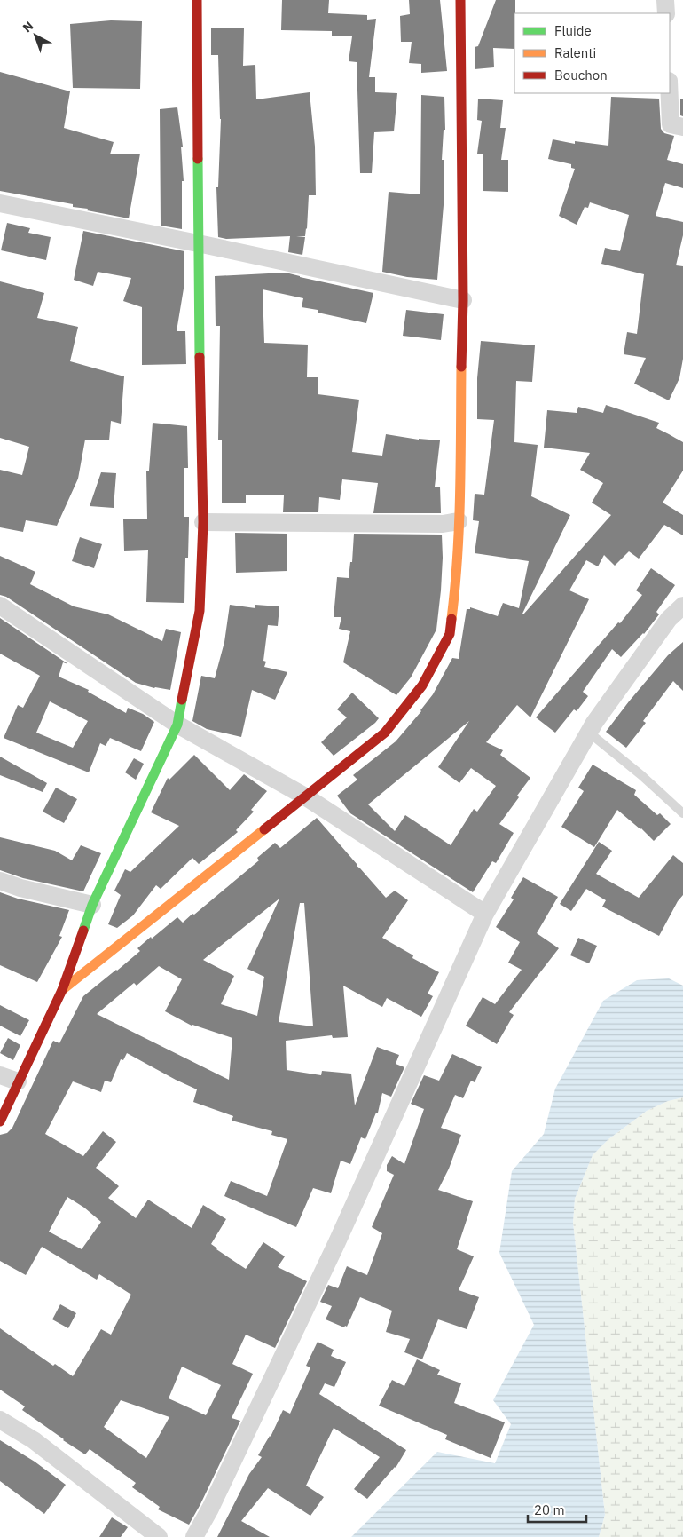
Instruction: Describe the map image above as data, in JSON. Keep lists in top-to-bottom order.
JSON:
{
  "legend": ["Fluide", "Ralenti", "Bouchon"],
  "scale_bar": "20 m",
  "north": "top left"
}
